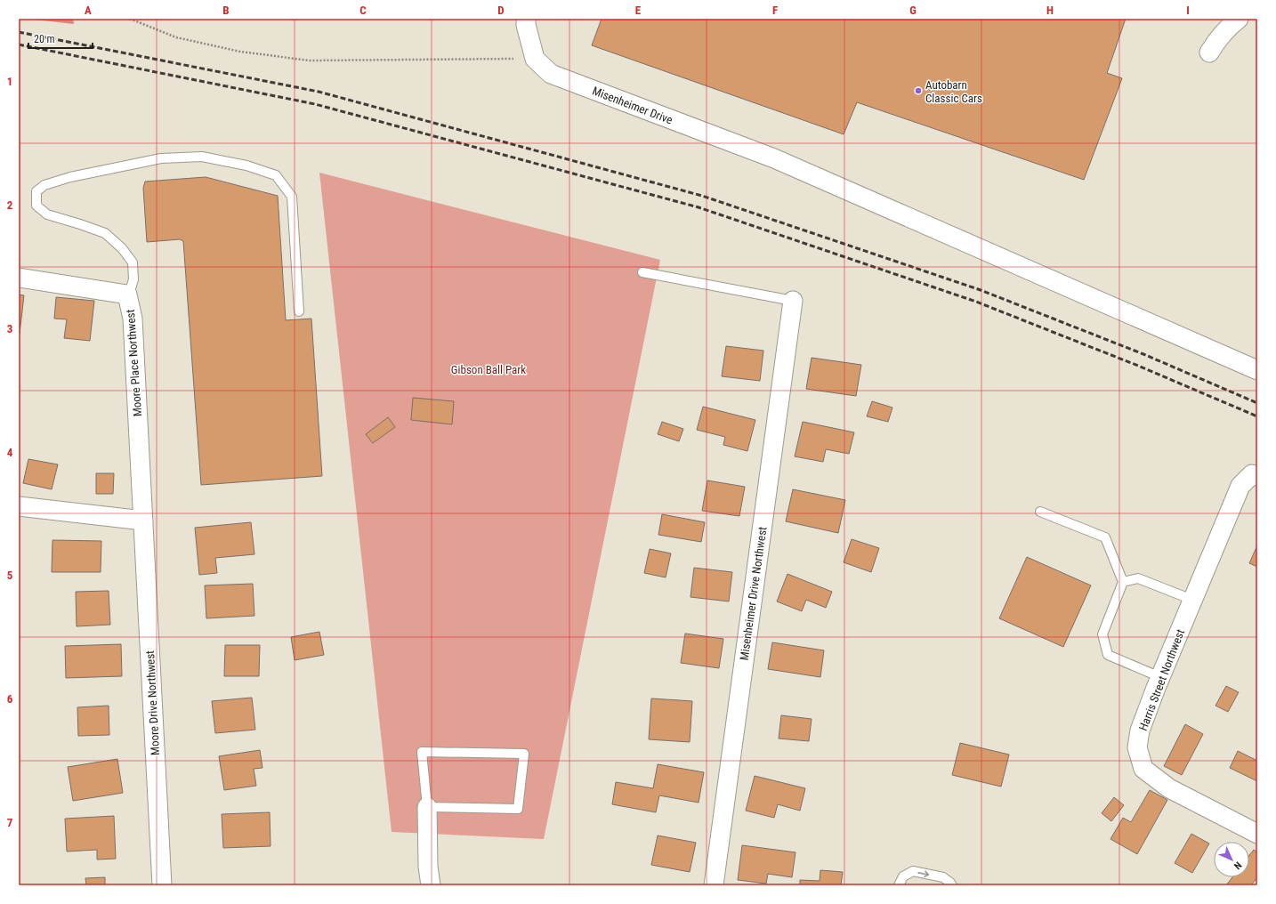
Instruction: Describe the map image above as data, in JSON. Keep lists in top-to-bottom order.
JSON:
{
  "streets": {
    "street": [
      "Misenheimer Drive",
      "Moore Place Northwest",
      "Misenheimer Drive Northwest",
      "Harris Street Northwest",
      "Moore Drive Northwest"
    ]
  },
  "crossings": [
    ["Moore Place Northwest", "Moore Drive Northwest"]
  ],
  "parks": ["Gibson Ball Park"],
  "places": ["Autobarn Classic Cars"],
  "scale_bar": "20 m",
  "north": "bottom right",
  "grid": {
    "columns": [
      "A",
      "B",
      "C",
      "D",
      "E",
      "F",
      "G",
      "H",
      "I"
    ],
    "rows": [
      "1",
      "2",
      "3",
      "4",
      "5",
      "6",
      "7"
    ]
  }
}
